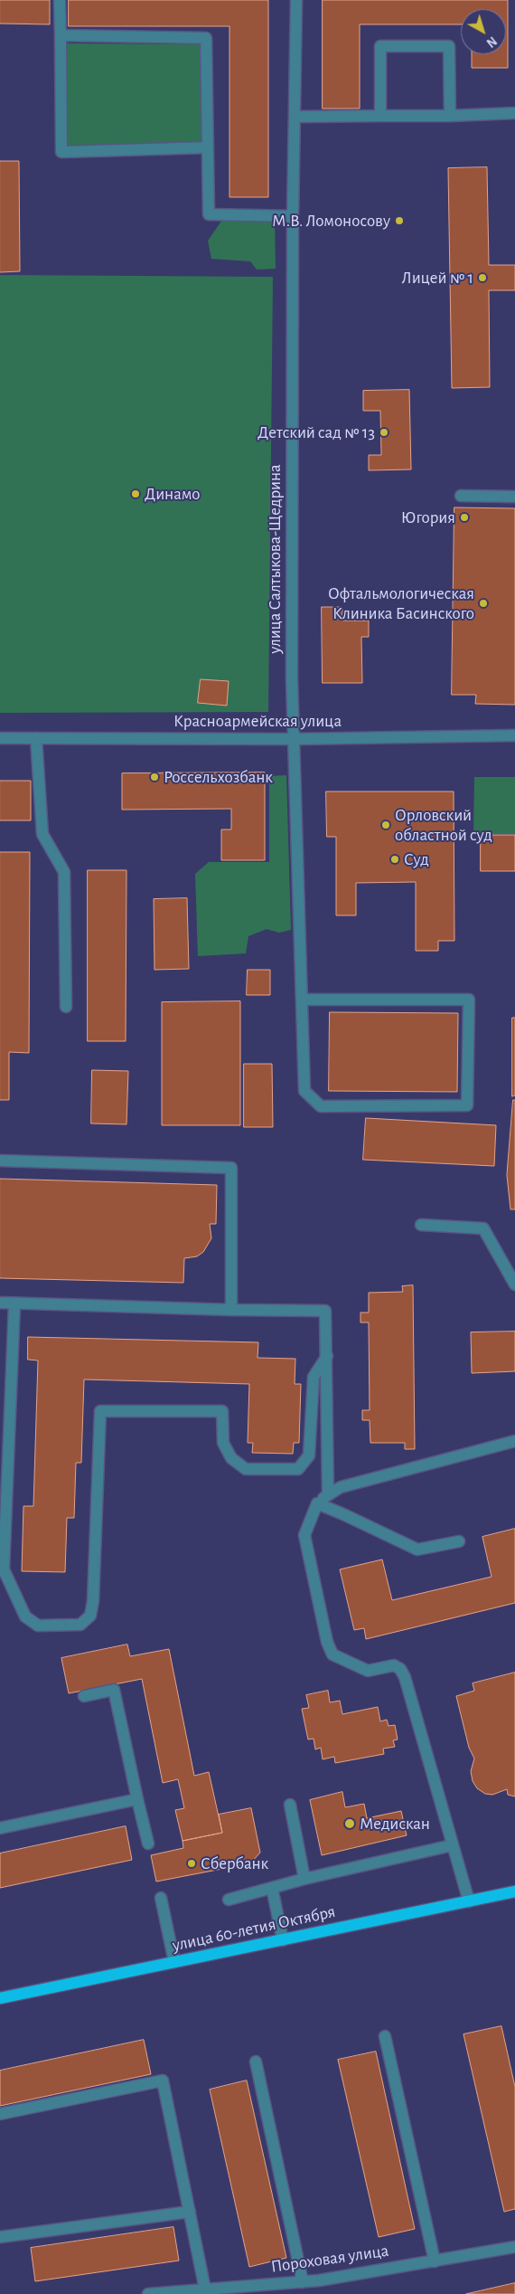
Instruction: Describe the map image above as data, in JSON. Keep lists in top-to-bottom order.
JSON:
{
  "streets": {
    "main road": ["улица 60-летия Октября"],
    "street": ["улица Салтыкова-Щедрина", "Красноармейская улица", "Пороховая улица"]
  },
  "crossings": [
    ["улица Салтыкова-Щедрина", "Красноармейская улица"]
  ],
  "places": [
    "М.В. Ломоносову",
    "Лицей № 1",
    "Детский сад № 13",
    "Динамо",
    "Югория",
    "Офтальмологическая Клиника Басинского",
    "Россельхозбанк",
    "Орловский областной суд",
    "Суд",
    "Медискан",
    "Сбербанк"
  ],
  "north": "bottom right"
}
